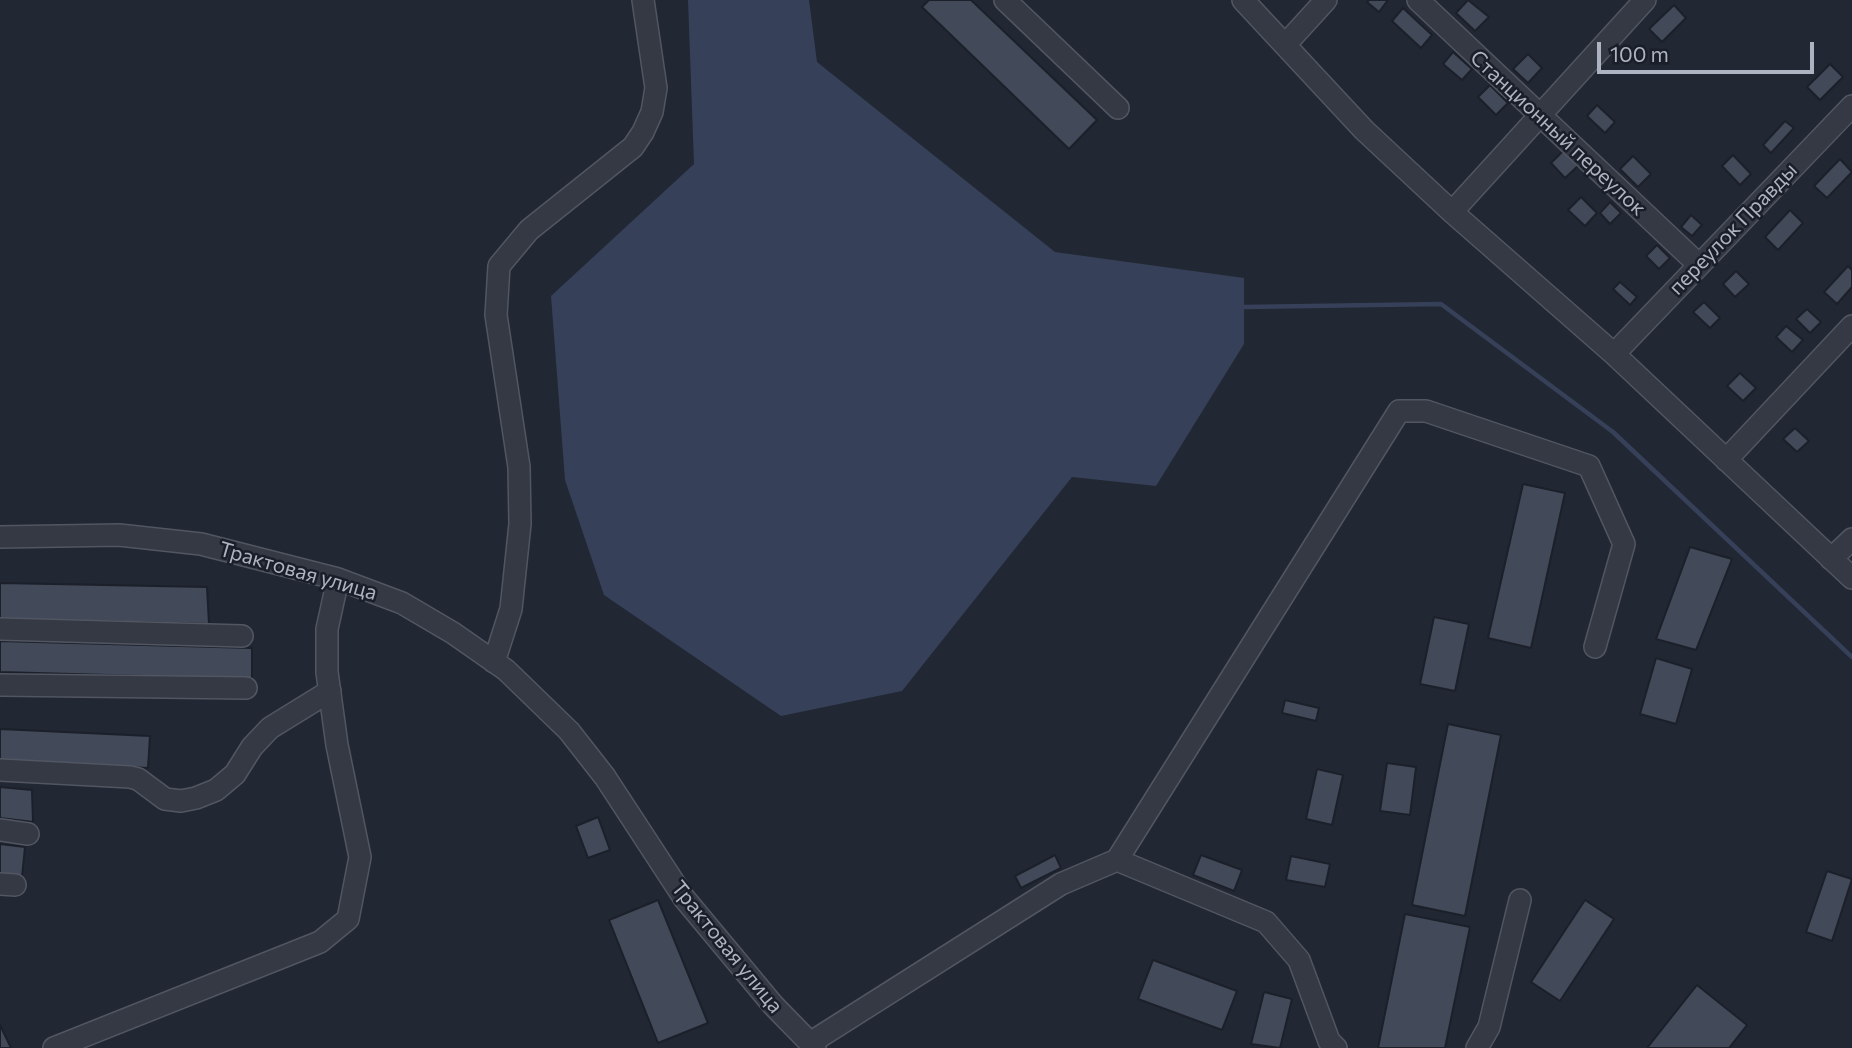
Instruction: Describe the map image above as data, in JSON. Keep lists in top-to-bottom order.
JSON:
{
  "streets": {
    "street": ["Станционный переулок", "переулок Правды", "Трактовая улица"]
  },
  "crossings": [
    ["Станционный переулок", "переулок Правды"]
  ],
  "scale_bar": "100 m"
}
